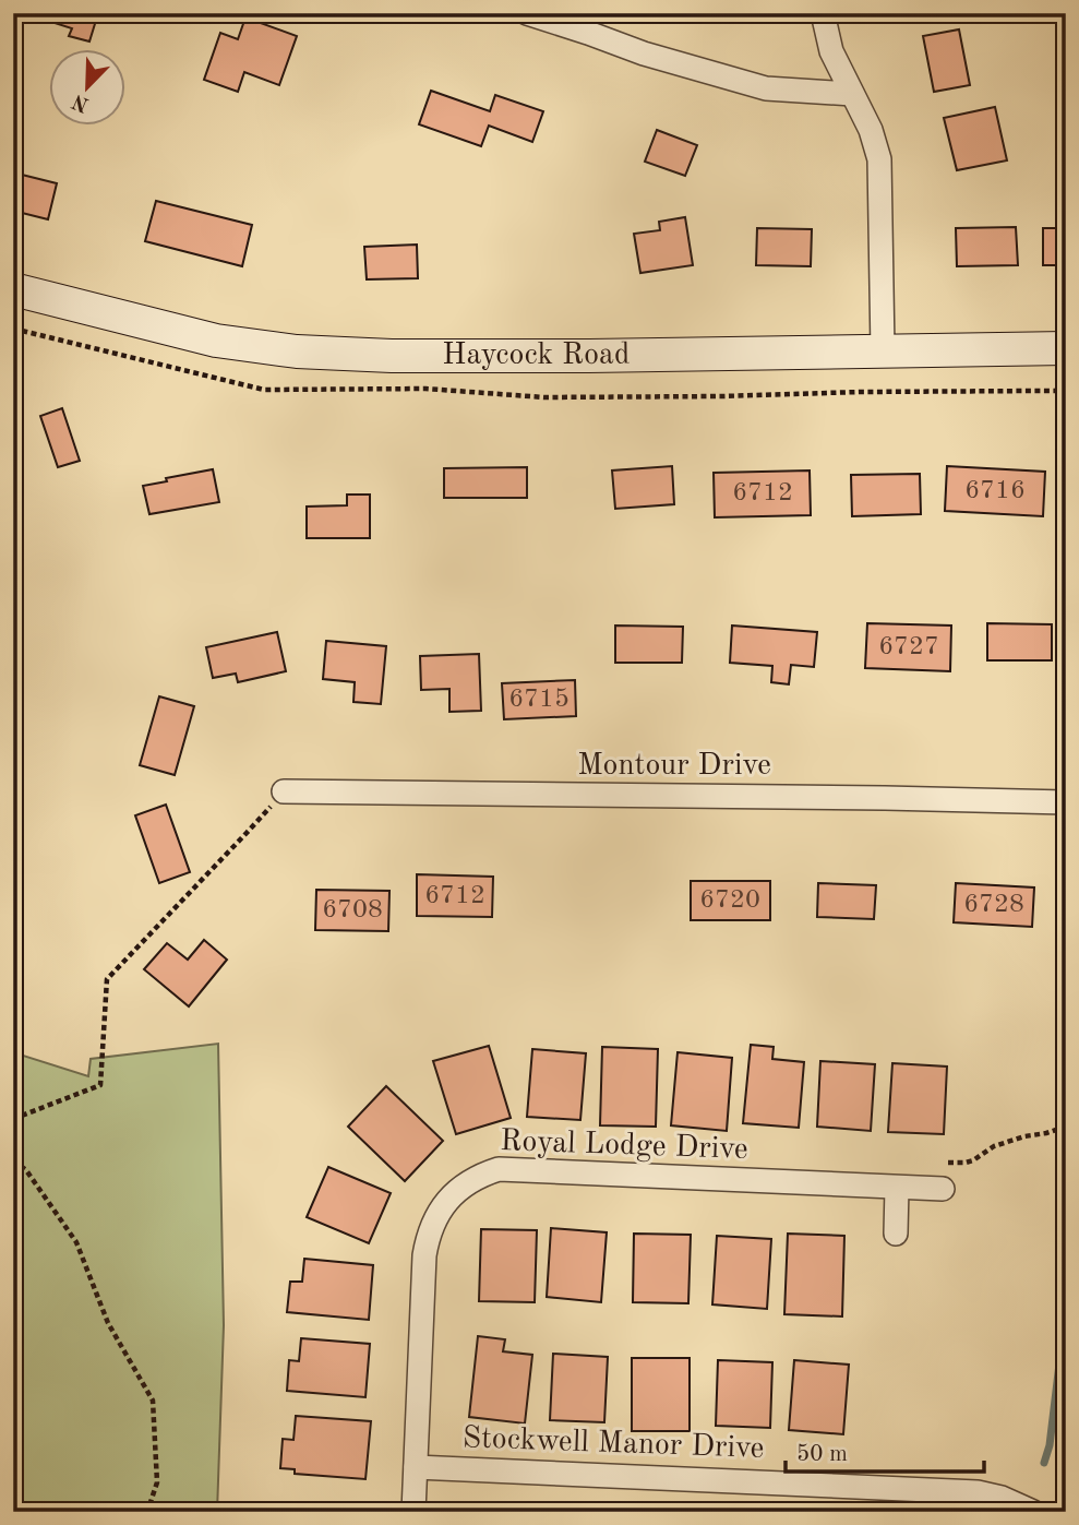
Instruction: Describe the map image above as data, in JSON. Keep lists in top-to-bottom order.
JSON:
{
  "streets": {
    "main road": ["Haycock Road"],
    "street": ["Montour Drive", "Royal Lodge Drive", "Stockwell Manor Drive"]
  },
  "crossings": [
    ["Royal Lodge Drive", "Stockwell Manor Drive"]
  ],
  "house_numbers": [
    "6716",
    "6712",
    "6727",
    "6715",
    "6712",
    "6720",
    "6728",
    "6708"
  ],
  "scale_bar": "50 m",
  "north": "bottom left"
}
